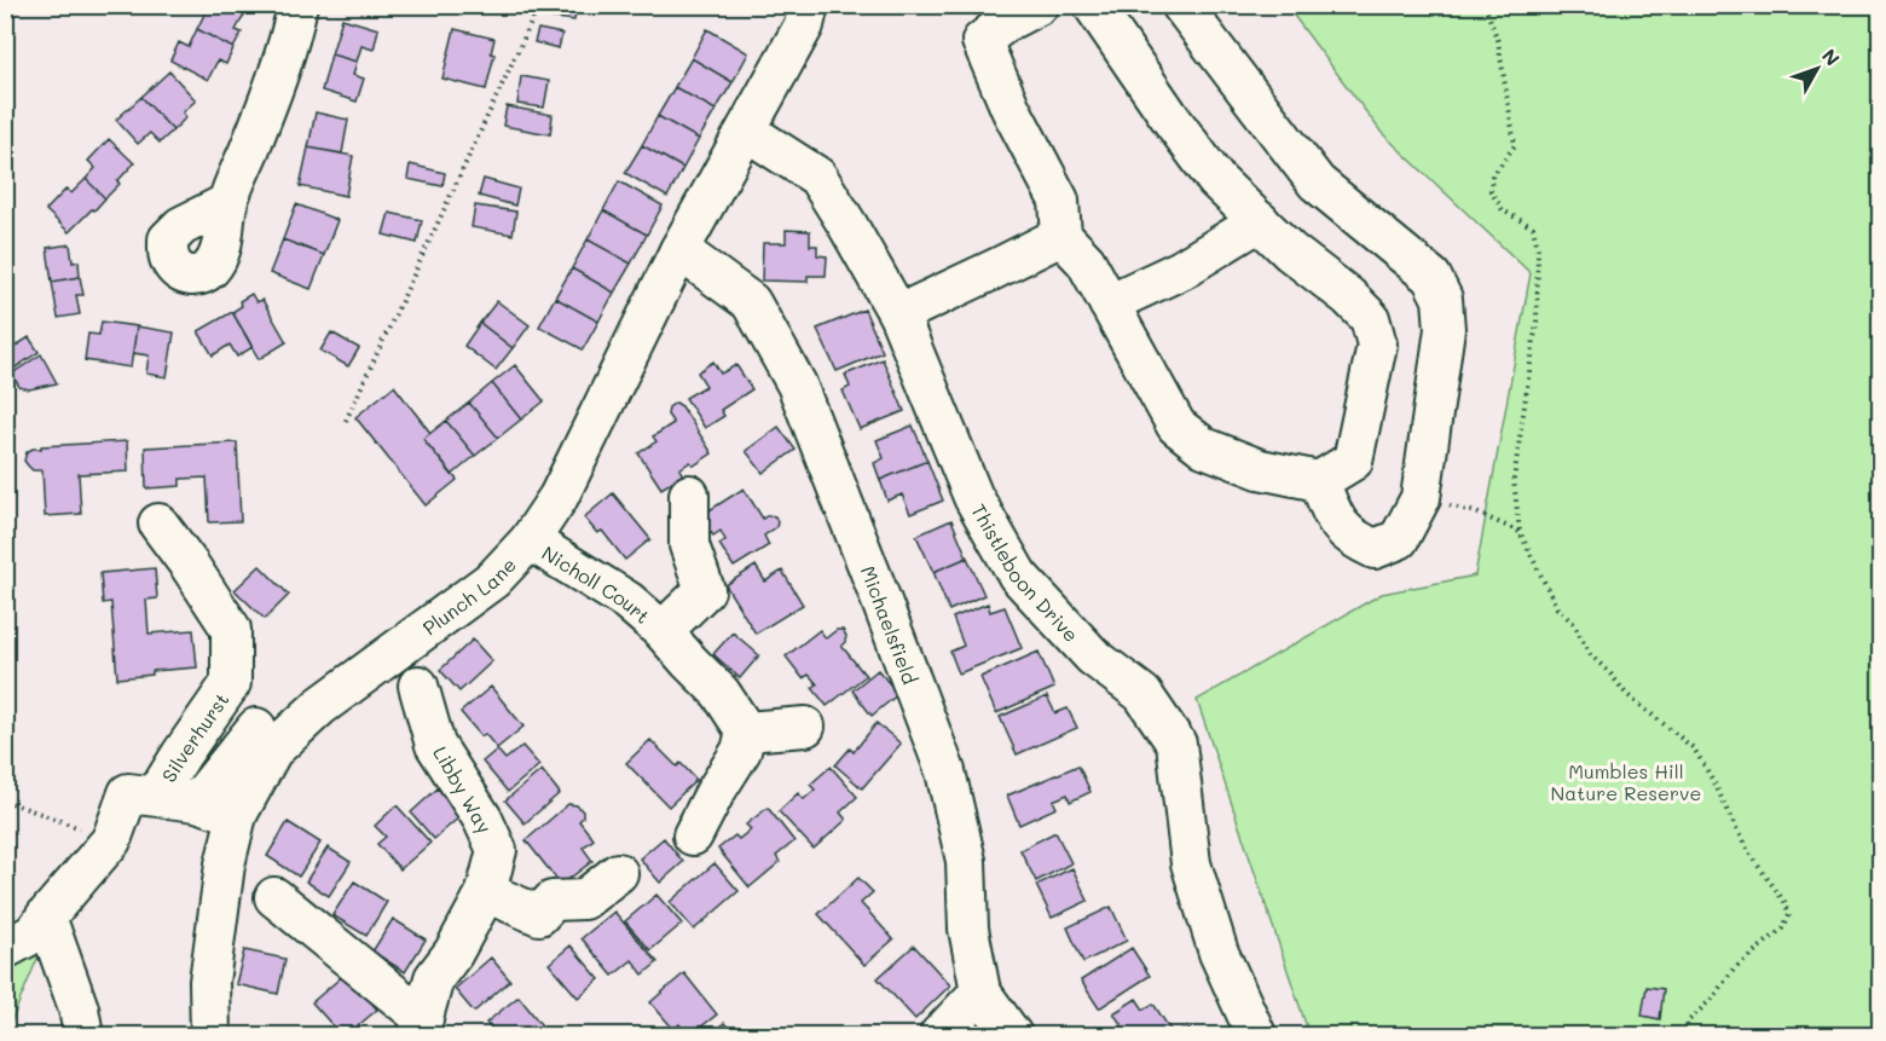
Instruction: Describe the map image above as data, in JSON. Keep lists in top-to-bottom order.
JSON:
{
  "streets": {
    "street": [
      "Thistleboon Drive",
      "Nicholl Court",
      "Plunch Lane",
      "Michaelsfield",
      "Silverhurst",
      "Libby Way"
    ]
  },
  "crossings": [
    ["Thistleboon Drive", "Plunch Lane"],
    ["Nicholl Court", "Plunch Lane"],
    ["Plunch Lane", "Michaelsfield"]
  ],
  "parks": ["Mumbles Hill Nature Reserve"],
  "north": "top right"
}
